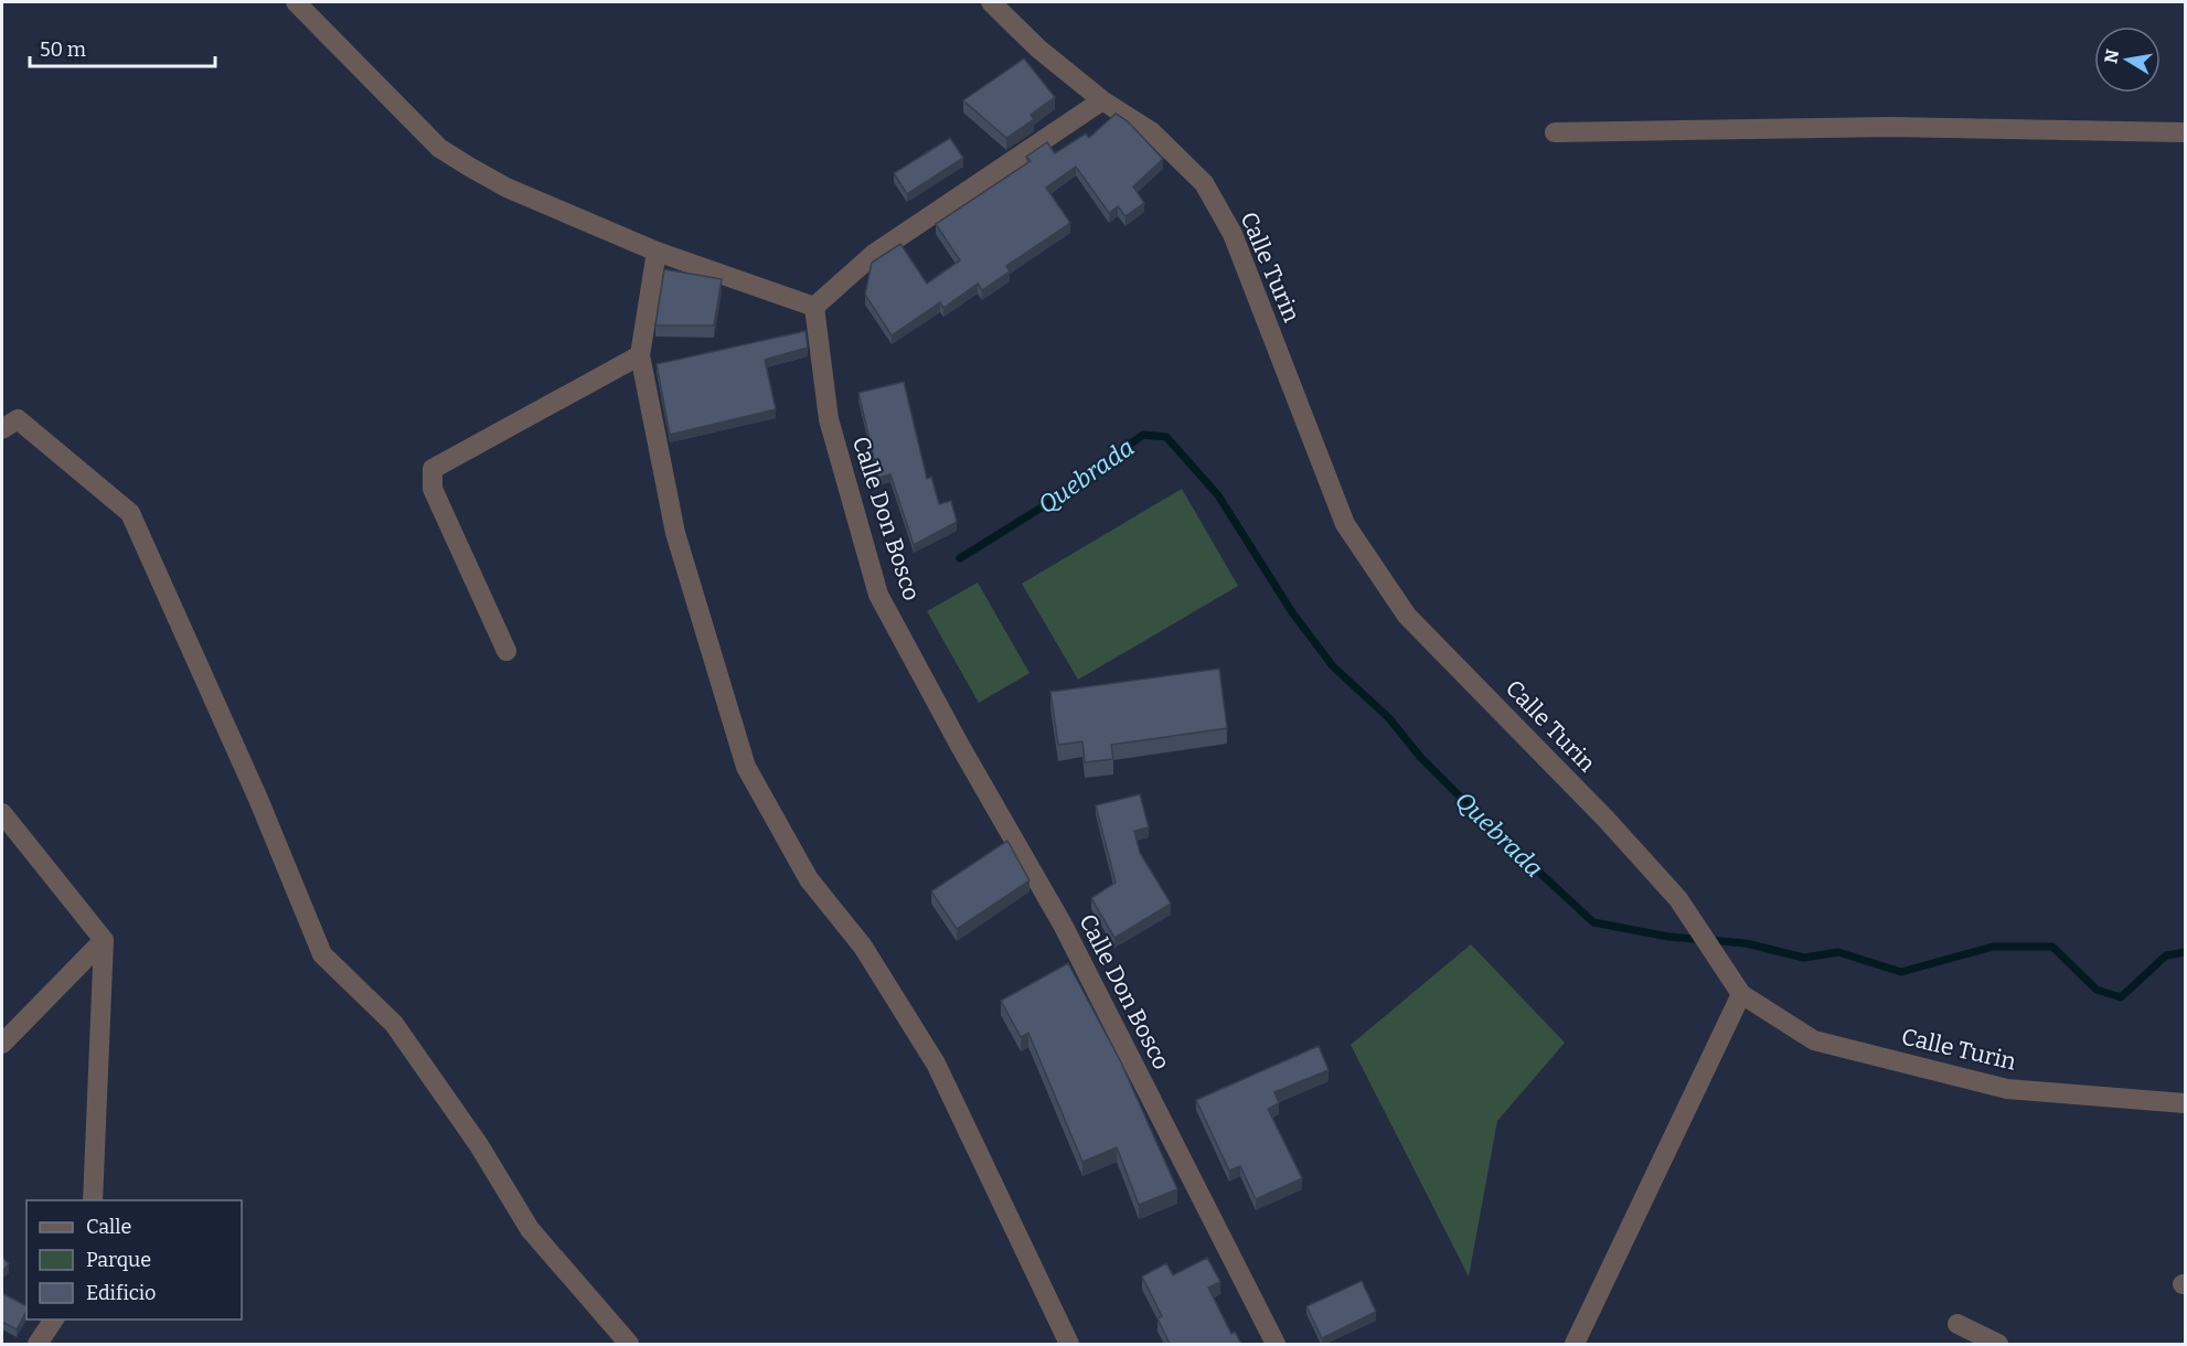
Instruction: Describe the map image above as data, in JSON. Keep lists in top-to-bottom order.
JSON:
{
  "streets": {
    "street": ["Calle Turin", "Calle Don Bosco"]
  },
  "water": ["Quebrada"],
  "legend": ["Calle", "Parque", "Edificio"],
  "scale_bar": "50 m",
  "north": "left"
}
